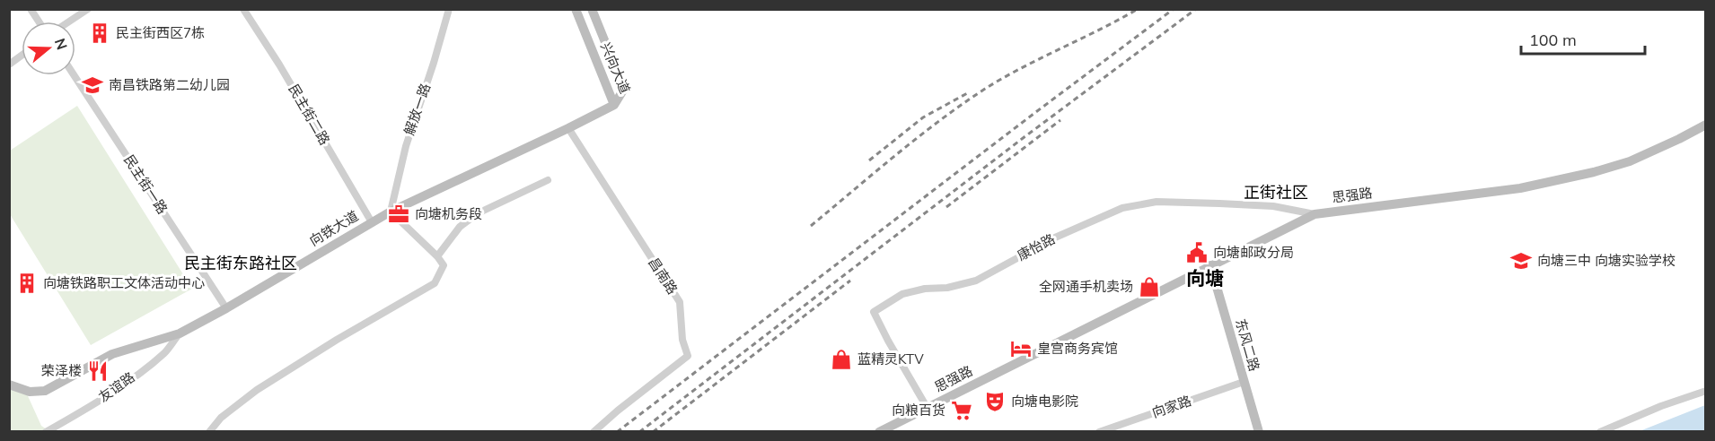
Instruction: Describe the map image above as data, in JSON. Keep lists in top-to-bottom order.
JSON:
{
  "streets": {
    "street": [
      "兴向大道",
      "解放一路",
      "民主街二路",
      "民主街一路",
      "思强路",
      "向铁大道",
      "康怡路",
      "昌南路",
      "东风二路",
      "友谊路",
      "向家路"
    ]
  },
  "crossings": [
    ["兴向大道", "向铁大道"],
    ["解放一路", "向铁大道"],
    ["民主街二路", "向铁大道"],
    ["民主街一路", "向铁大道"],
    ["思强路", "康怡路"],
    ["思强路", "东风二路"],
    ["向铁大道", "昌南路"],
    ["向铁大道", "友谊路"],
    ["东风二路", "向家路"]
  ],
  "districts": ["正街社区", "民主街东路社区", "向塘"],
  "places": {
    "building": ["民主街西区7栋", "向塘铁路职工文体活动中心"],
    "school or university": ["南昌铁路第二幼儿园", "向塘三中 向塘实验学校"],
    "office": ["向塘机务段"],
    "public building": ["向塘邮政分局"],
    "shop": ["全网通手机卖场", "蓝精灵KTV"],
    "hotel": ["皇宫商务宾馆"],
    "restaurant": ["荣泽楼"],
    "theatre": ["向塘电影院"],
    "supermarket": ["向粮百货"]
  },
  "scale_bar": "100 m",
  "north": "right"
}
